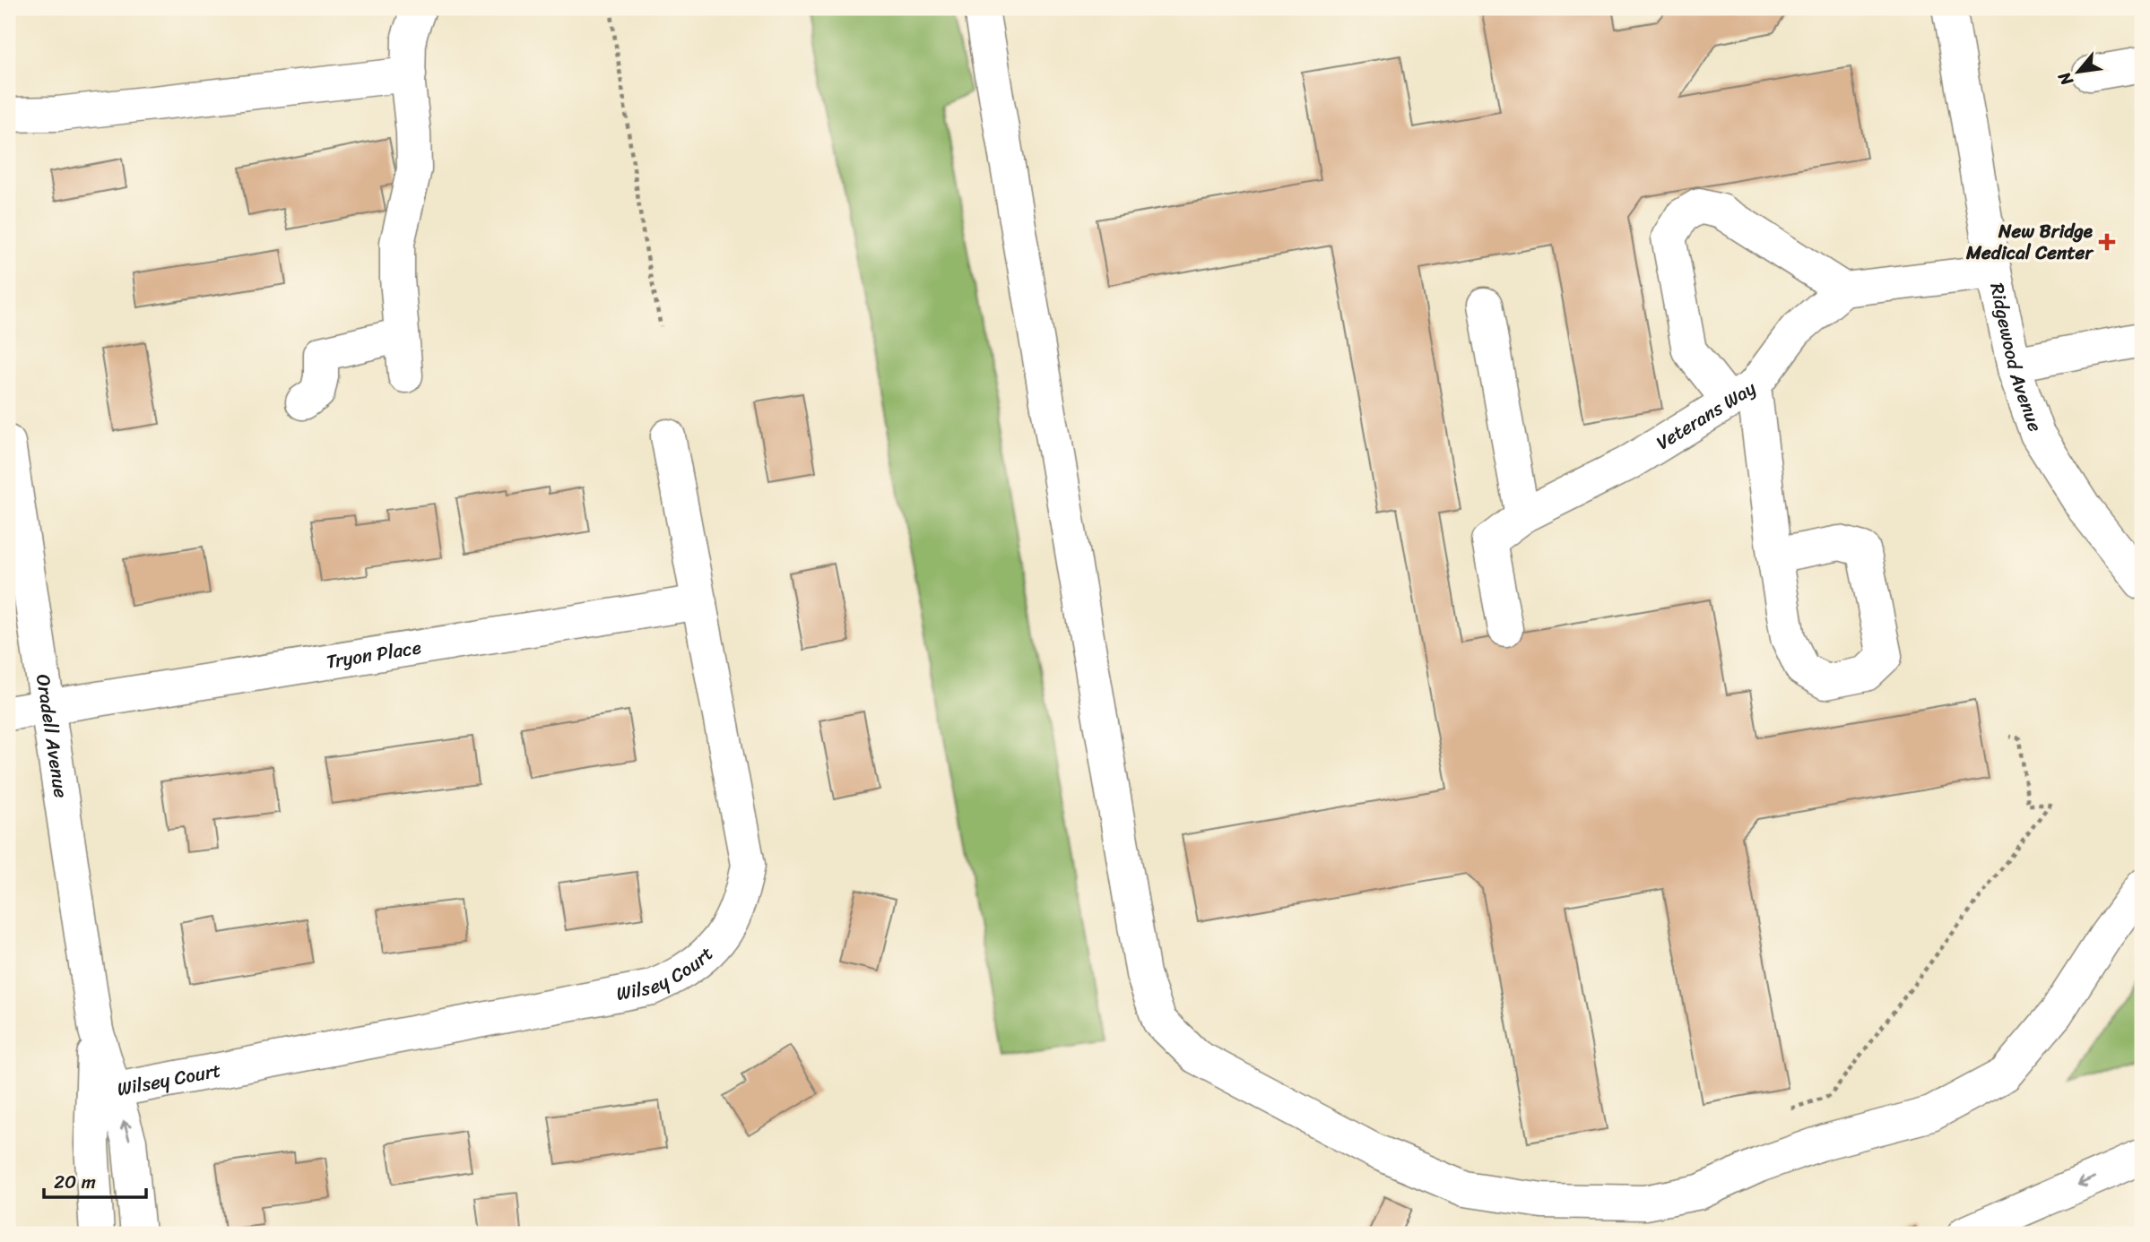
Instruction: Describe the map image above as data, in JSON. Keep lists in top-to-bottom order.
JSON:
{
  "streets": {
    "main road": [
      "Ridgewood Avenue",
      "Veterans Way",
      "Tryon Place",
      "Oradell Avenue",
      "Wilsey Court"
    ]
  },
  "crossings": [
    ["Tryon Place", "Oradell Avenue"],
    ["Tryon Place", "Wilsey Court"],
    ["Oradell Avenue", "Wilsey Court"]
  ],
  "places": {
    "health": ["New Bridge Medical Center"]
  },
  "scale_bar": "20 m",
  "north": "bottom left"
}
